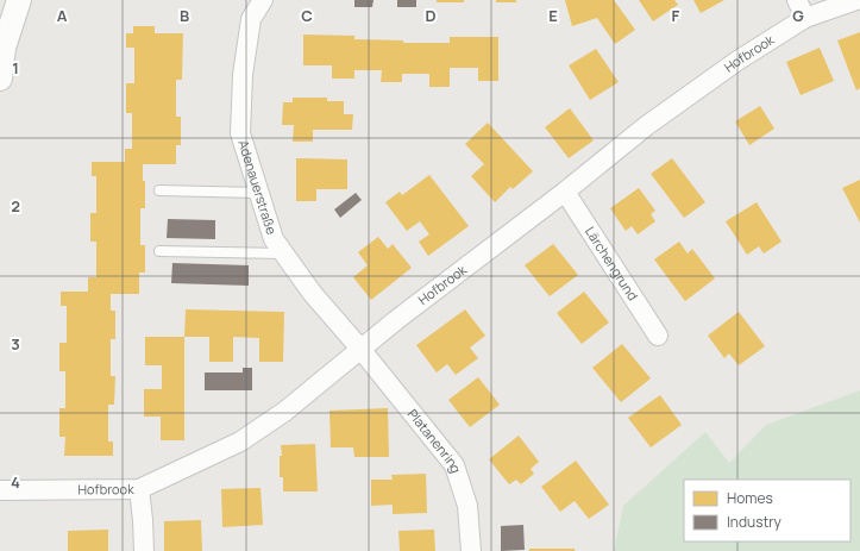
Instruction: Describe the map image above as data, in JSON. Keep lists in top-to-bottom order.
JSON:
{
  "streets": {
    "street": [
      "Hofbrook",
      "Adenauerstraße",
      "Lärchengrund",
      "Platanenring"
    ]
  },
  "crossings": [
    ["Hofbrook", "Adenauerstraße"],
    ["Hofbrook", "Lärchengrund"],
    ["Hofbrook", "Platanenring"],
    ["Adenauerstraße", "Platanenring"]
  ],
  "legend": ["Homes", "Industry"],
  "grid": {
    "columns": [
      "A",
      "B",
      "C",
      "D",
      "E",
      "F",
      "G"
    ],
    "rows": [
      "1",
      "2",
      "3",
      "4"
    ]
  }
}
